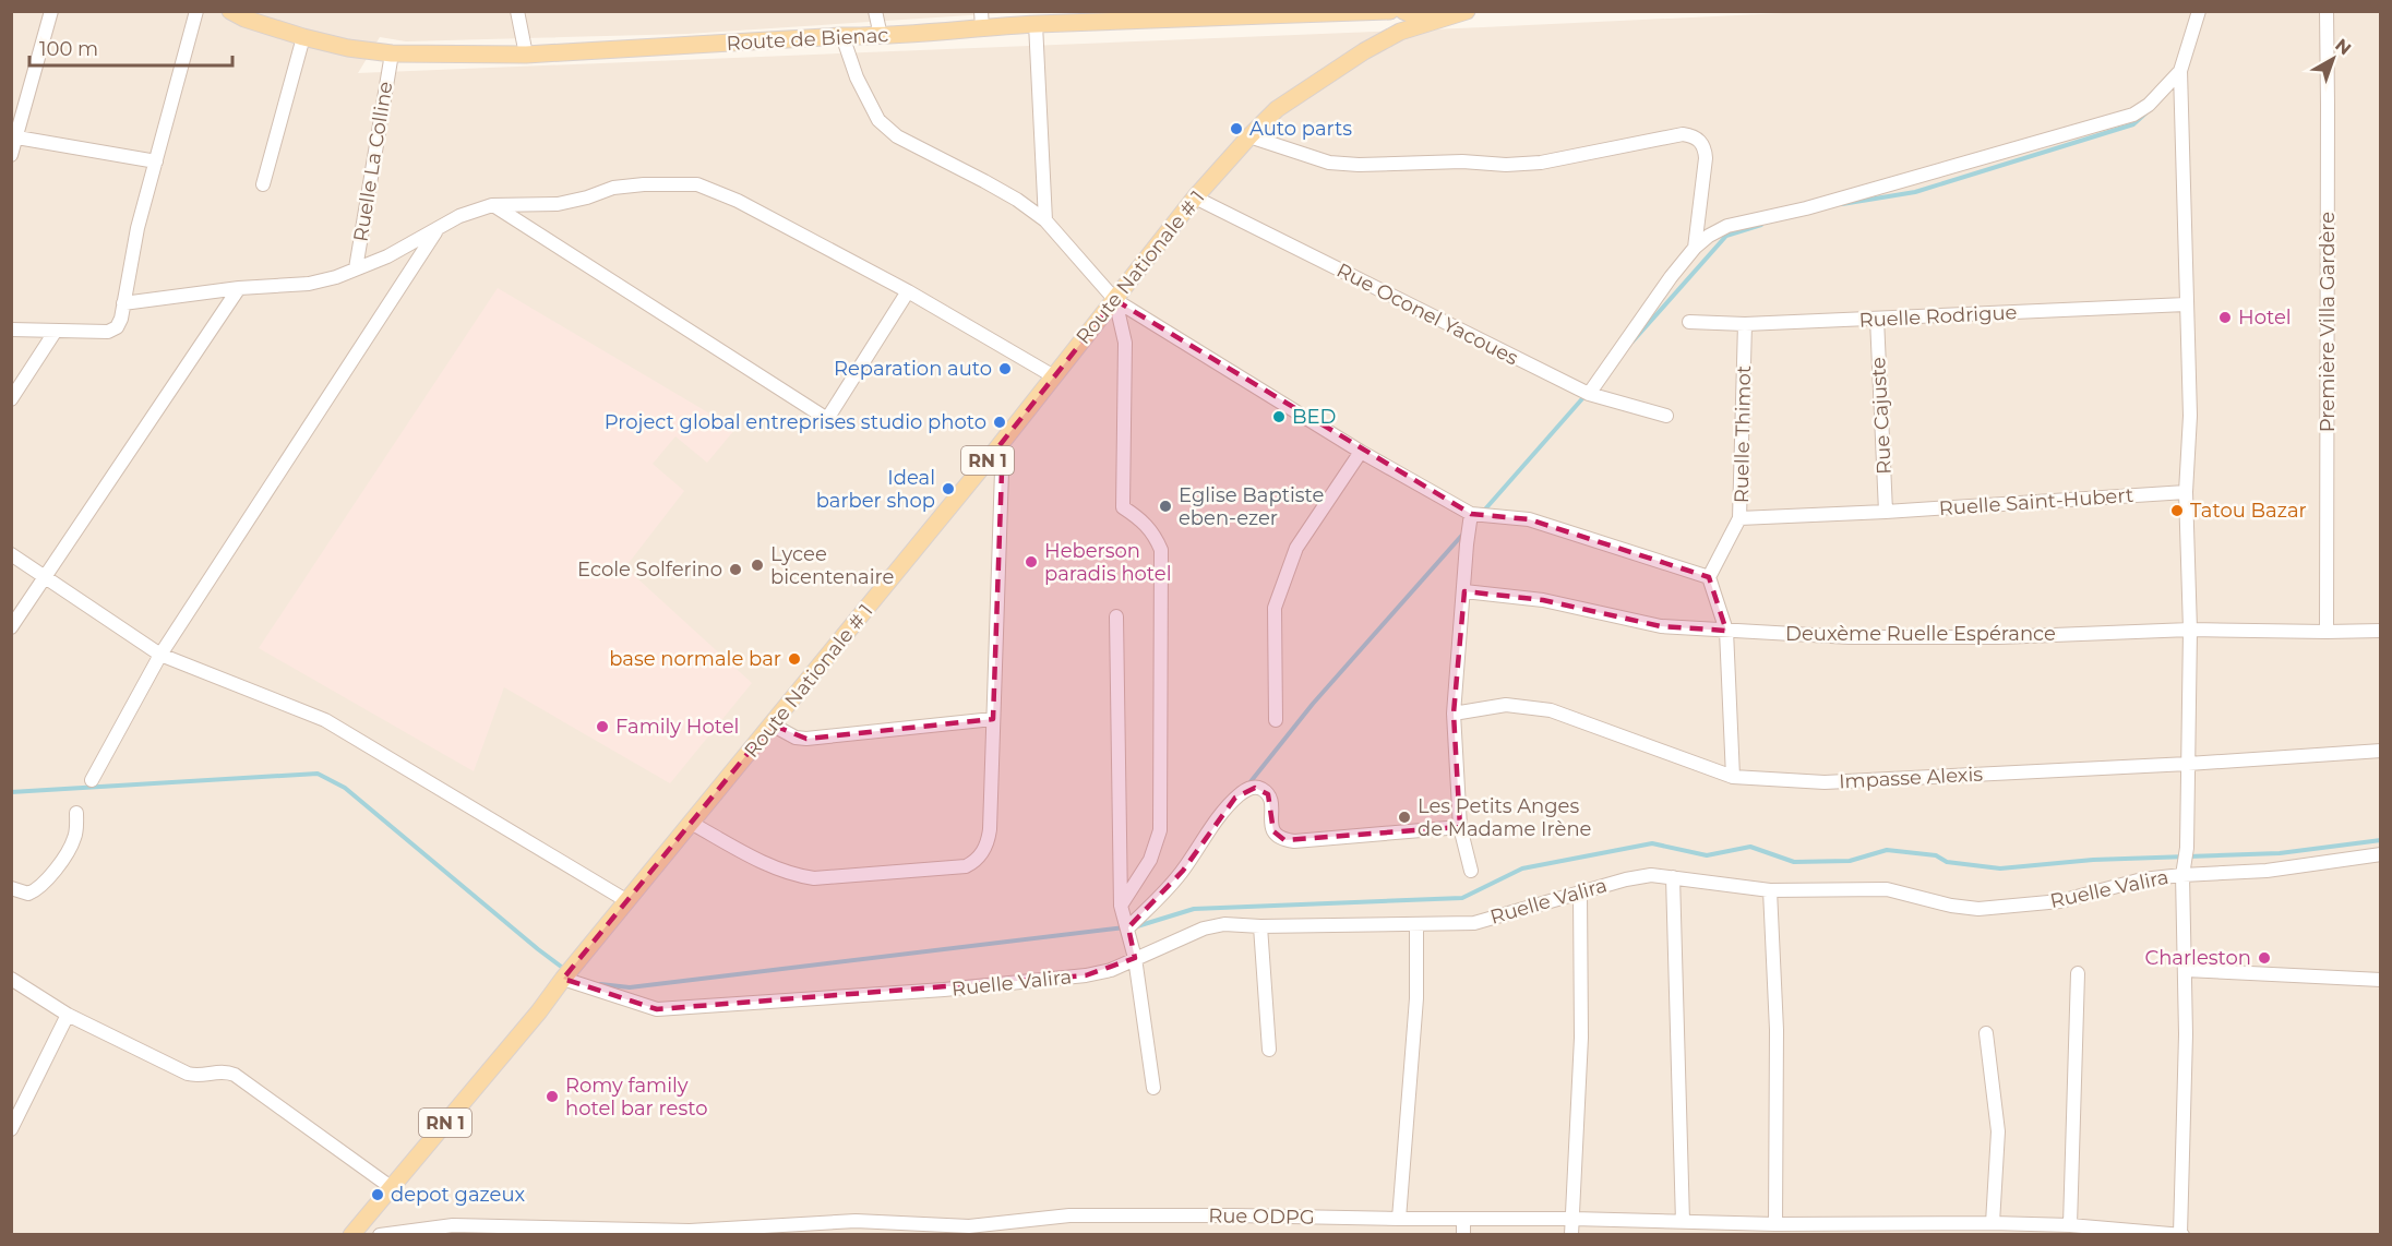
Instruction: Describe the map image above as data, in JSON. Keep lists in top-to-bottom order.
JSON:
{
  "streets": {
    "main road": ["Route de Bienac", "Route Nationale # 1", "RN 1"],
    "street": [
      "Ruelle La Colline",
      "Rue Oconel Yacoues",
      "Ruelle Rodrigue",
      "Première Villa Gardère",
      "Rue Cajuste",
      "Ruelle Thimot",
      "Ruelle Saint-Hubert",
      "Deuxème Ruelle Espérance",
      "Impasse Alexis",
      "Ruelle Valira",
      "Rue ODPG"
    ]
  },
  "crossings": [
    ["Route de Bienac", "Ruelle La Colline"],
    ["Route Nationale # 1", "Rue Oconel Yacoues"],
    ["Route Nationale # 1", "Ruelle Valira"],
    ["Ruelle Rodrigue", "Rue Cajuste"],
    ["Ruelle Rodrigue", "Ruelle Thimot"],
    ["Première Villa Gardère", "Deuxème Ruelle Espérance"],
    ["Rue Cajuste", "Ruelle Saint-Hubert"],
    ["Ruelle Thimot", "Ruelle Saint-Hubert"],
    ["Ruelle Valira", "Rue ODPG"]
  ],
  "places": [
    "Auto parts",
    "Hotel",
    "Reparation auto",
    "BED",
    "Project global entreprises studio photo",
    "Ideal barber shop",
    "Eglise Baptiste eben-ezer",
    "Tatou Bazar",
    "Heberson paradis hotel",
    "Lycee bicentenaire",
    "Ecole Solferino",
    "base normale bar",
    "Family Hotel",
    "Les Petits Anges de Madame Irène",
    "Charleston",
    "Romy family hotel bar resto",
    "depot gazeux"
  ],
  "scale_bar": "100 m",
  "north": "top right"
}
